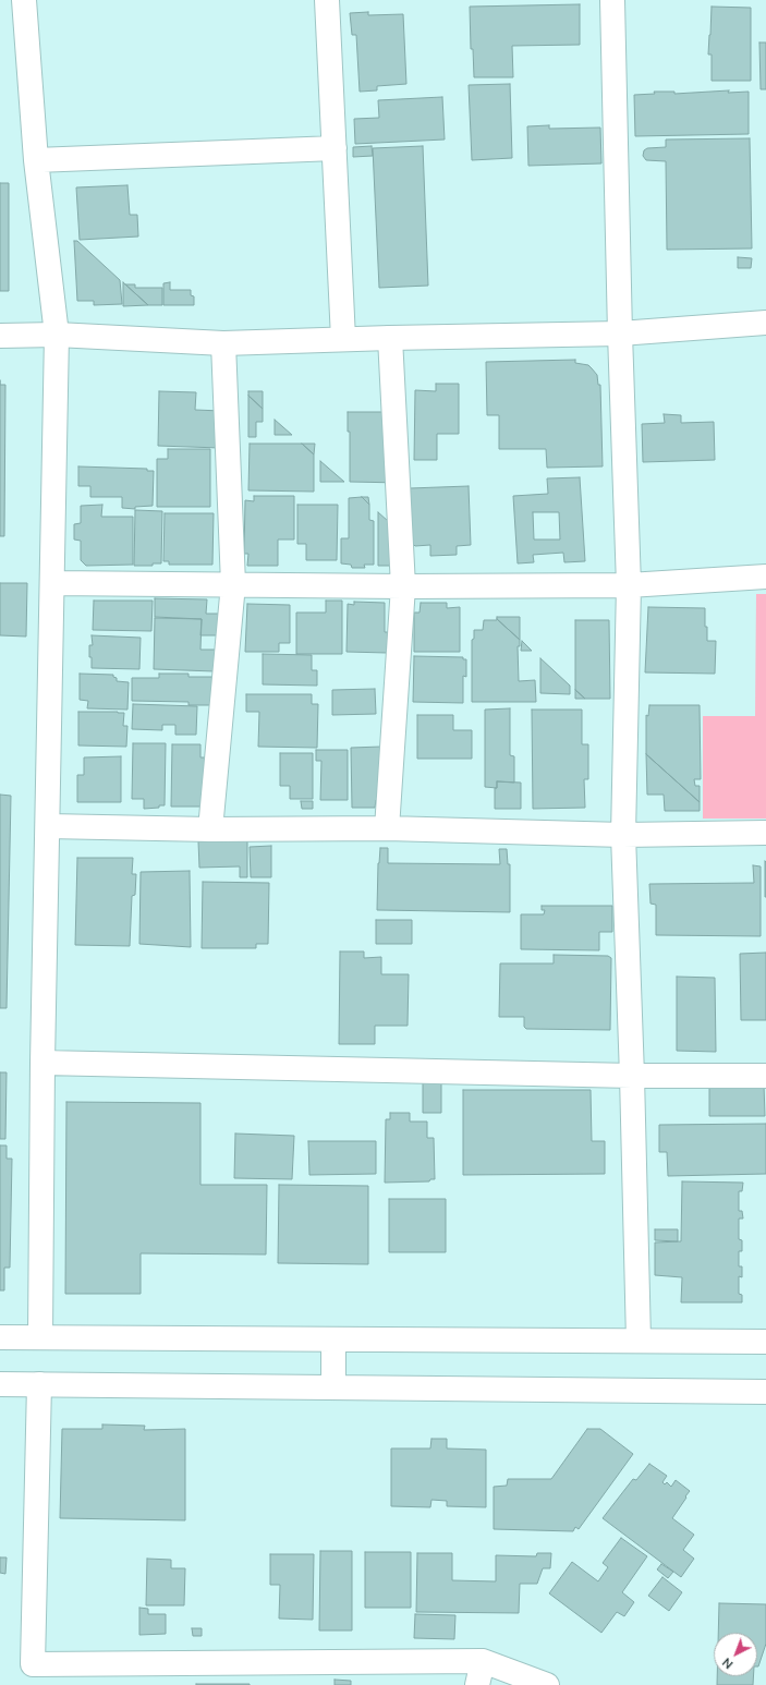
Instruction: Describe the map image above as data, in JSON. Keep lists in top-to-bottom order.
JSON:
{
  "north": "bottom left"
}
